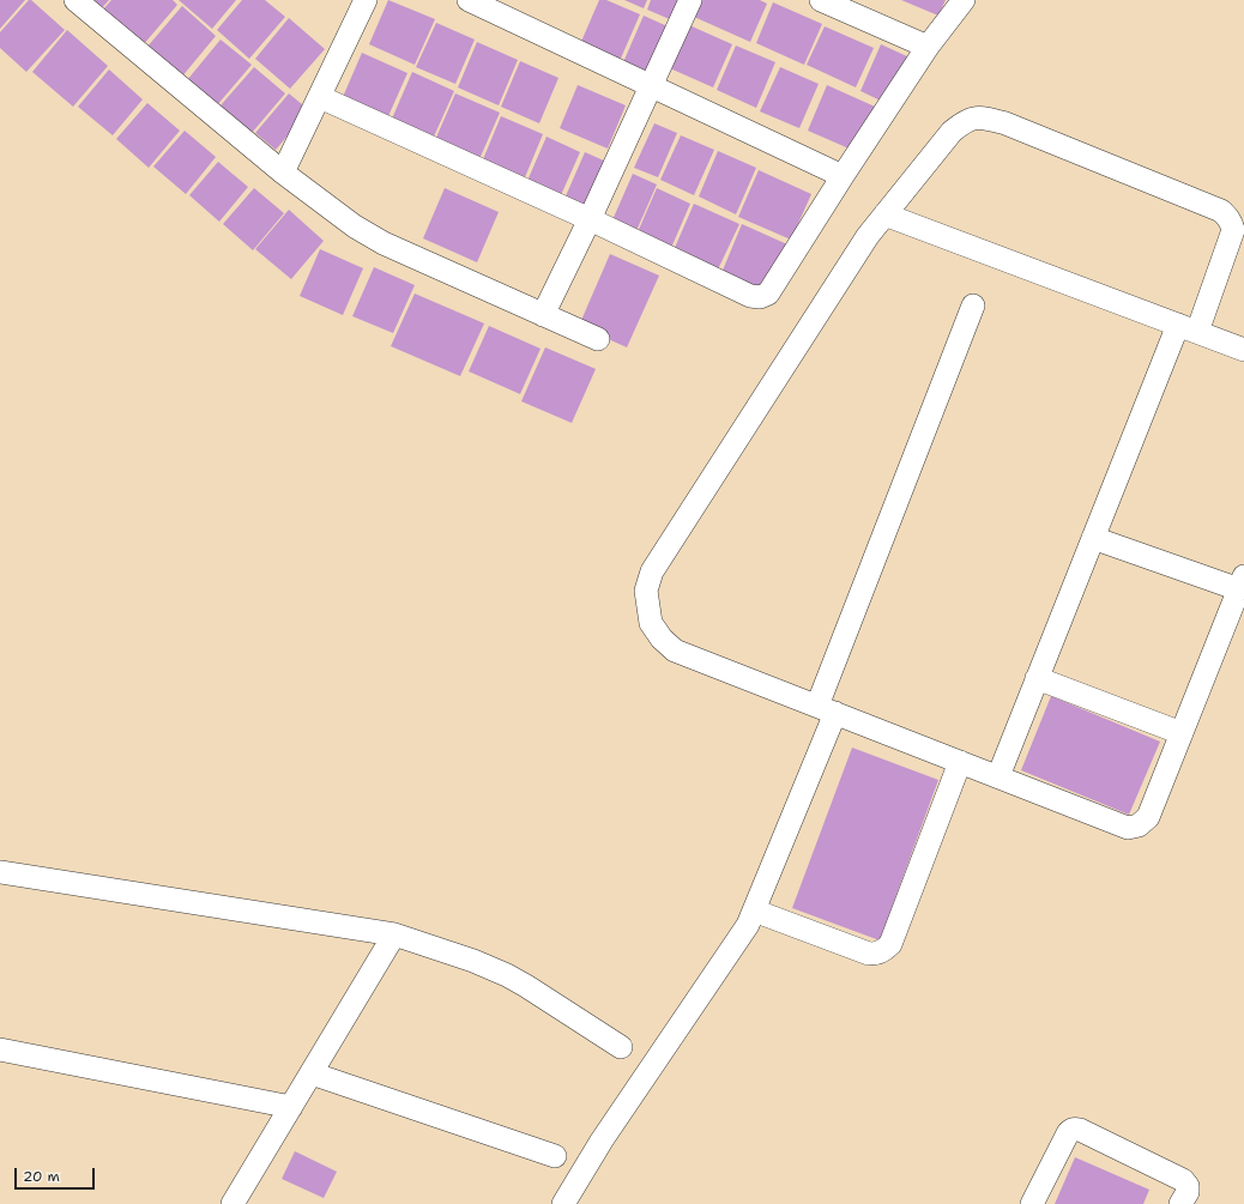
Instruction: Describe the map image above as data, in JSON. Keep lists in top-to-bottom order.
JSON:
{
  "scale_bar": "20 m"
}
